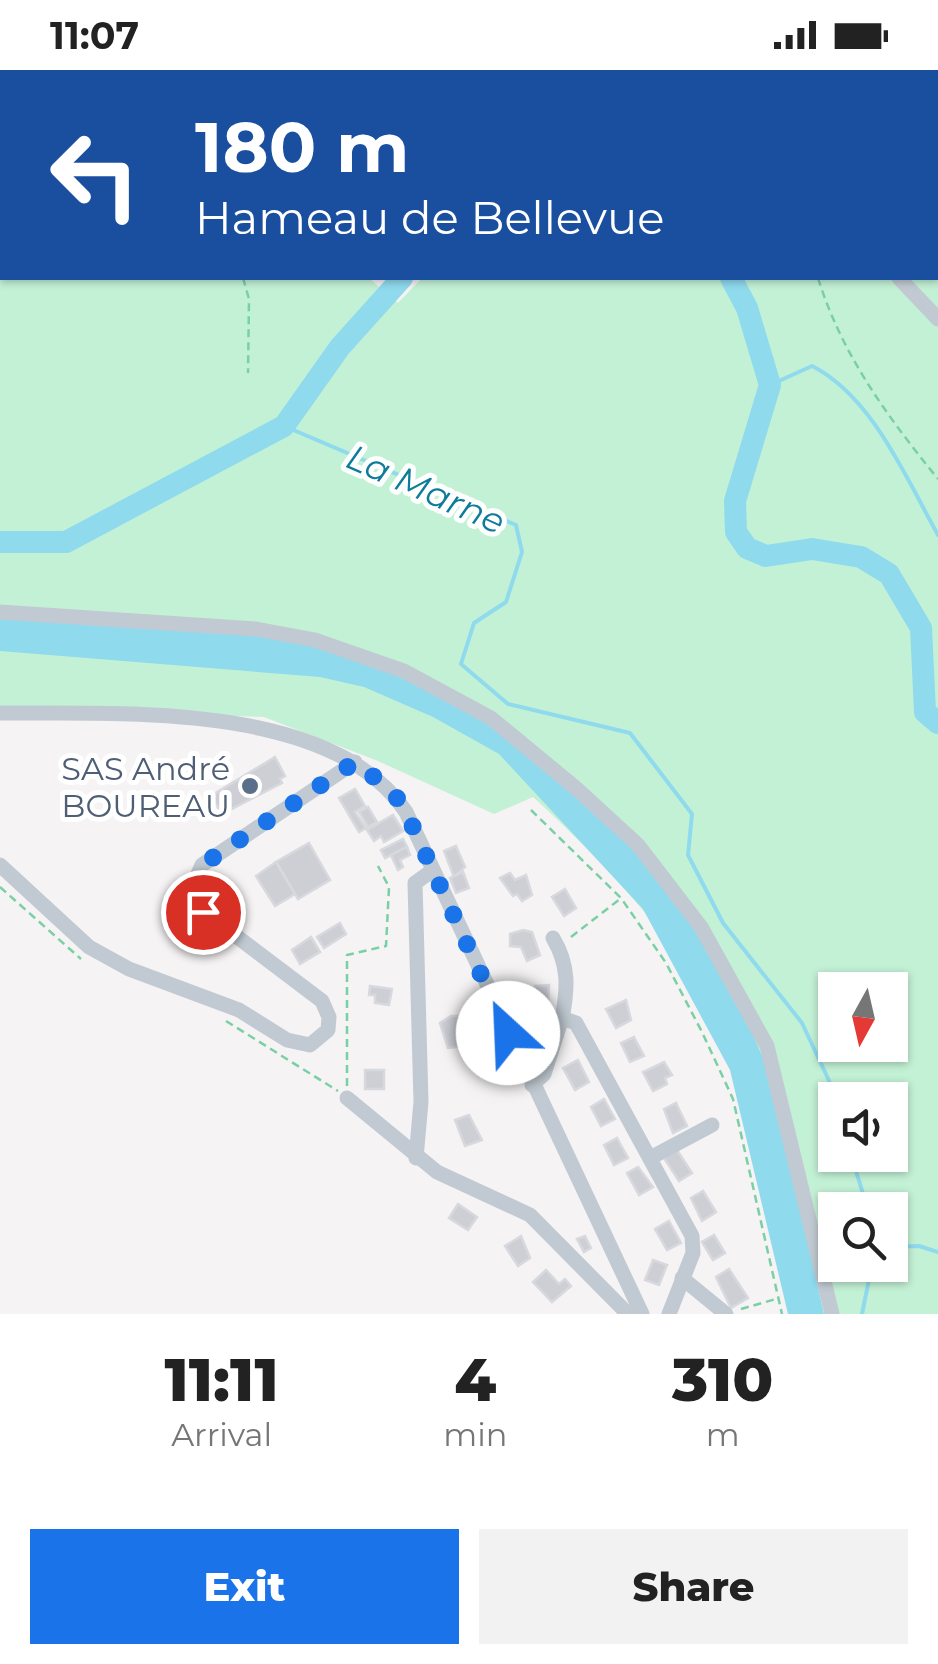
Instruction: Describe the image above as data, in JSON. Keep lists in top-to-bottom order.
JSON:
{
  "water": ["La Marne"],
  "places": ["SAS André BOUREAU"],
  "north": "bottom",
  "page": {
    "status": "11:07",
    "turn": ["180 m", "Hameau de Bellevue"],
    "eta": [
      "11:11",
      "Arrival",
      "4",
      "min",
      "310",
      "m"
    ],
    "buttons": ["Exit", "Share"]
  }
}
